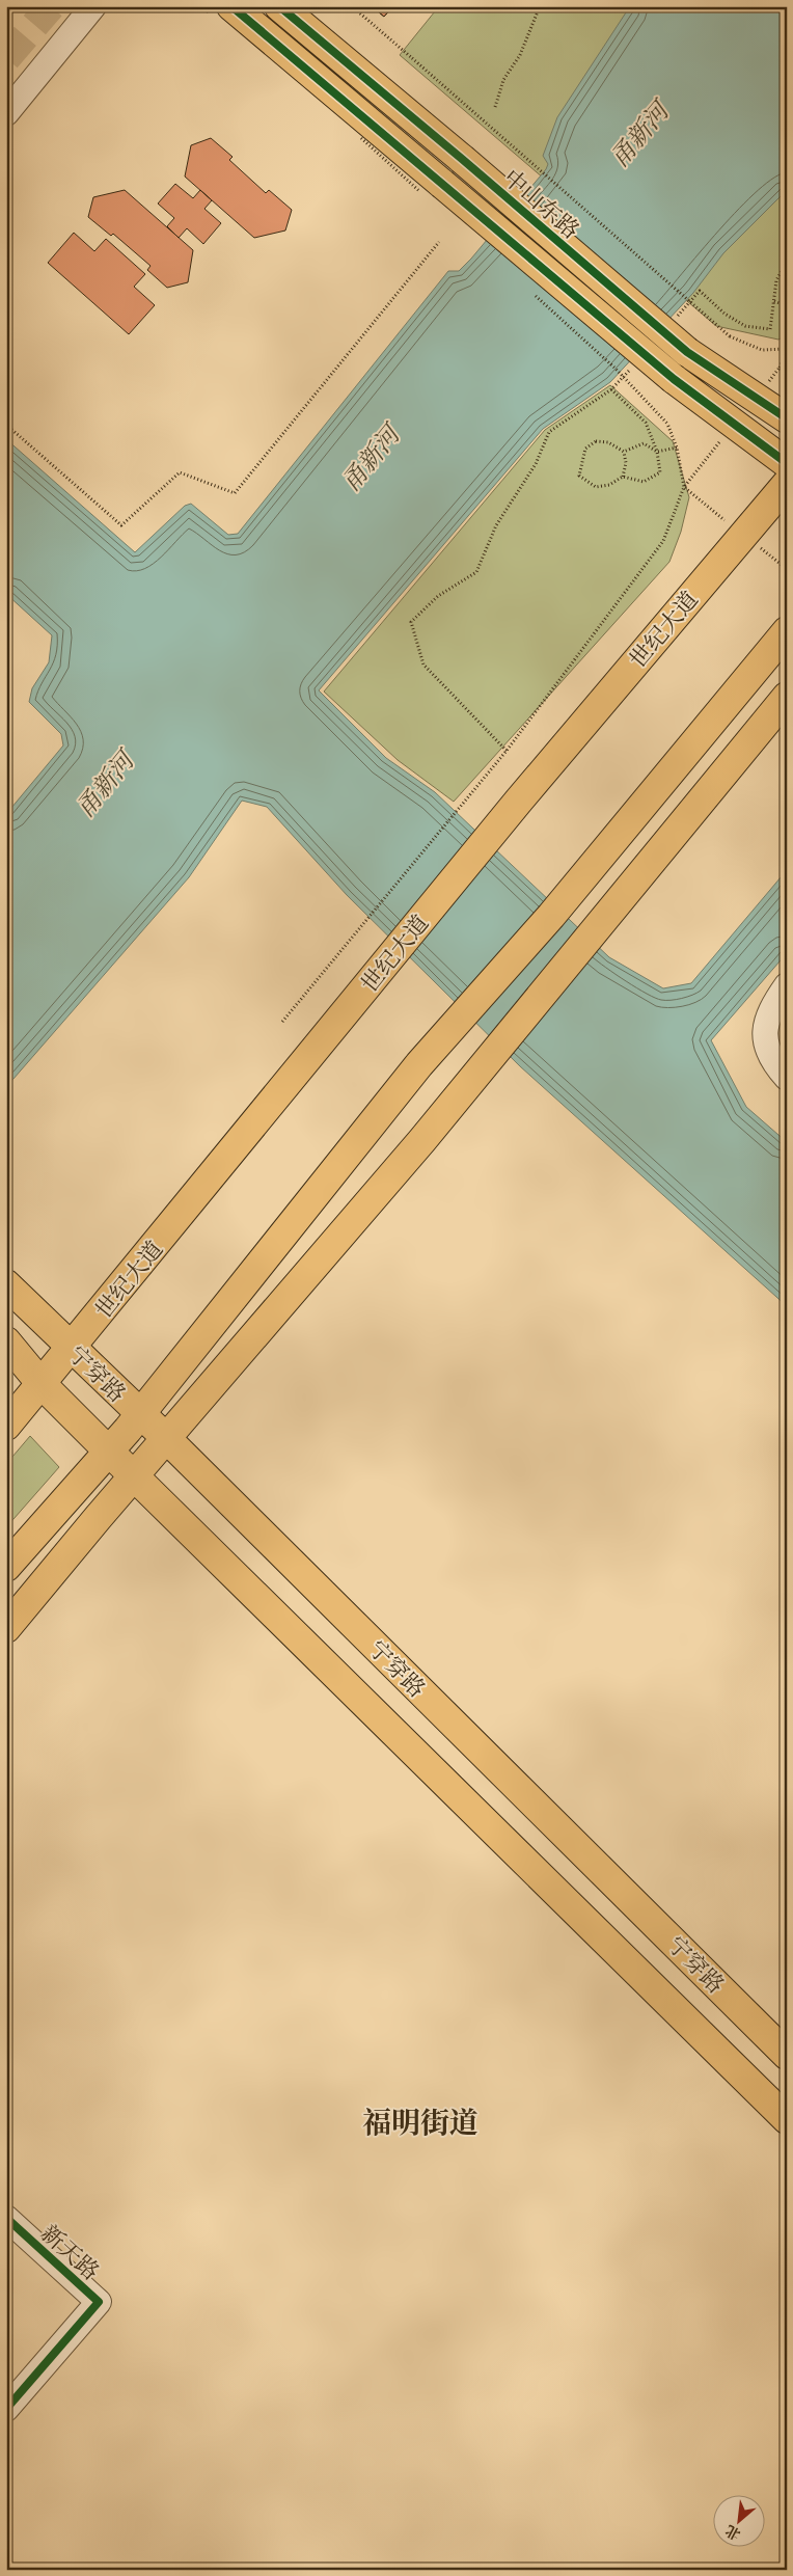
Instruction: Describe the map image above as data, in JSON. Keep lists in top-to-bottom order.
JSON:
{
  "streets": {
    "main road": ["中山东路", "世纪大道", "宁穿路"],
    "street": ["新天路"]
  },
  "crossings": [
    ["世纪大道", "宁穿路"]
  ],
  "districts": ["福明街道"],
  "water": ["甬新河"],
  "north": "bottom left"
}
